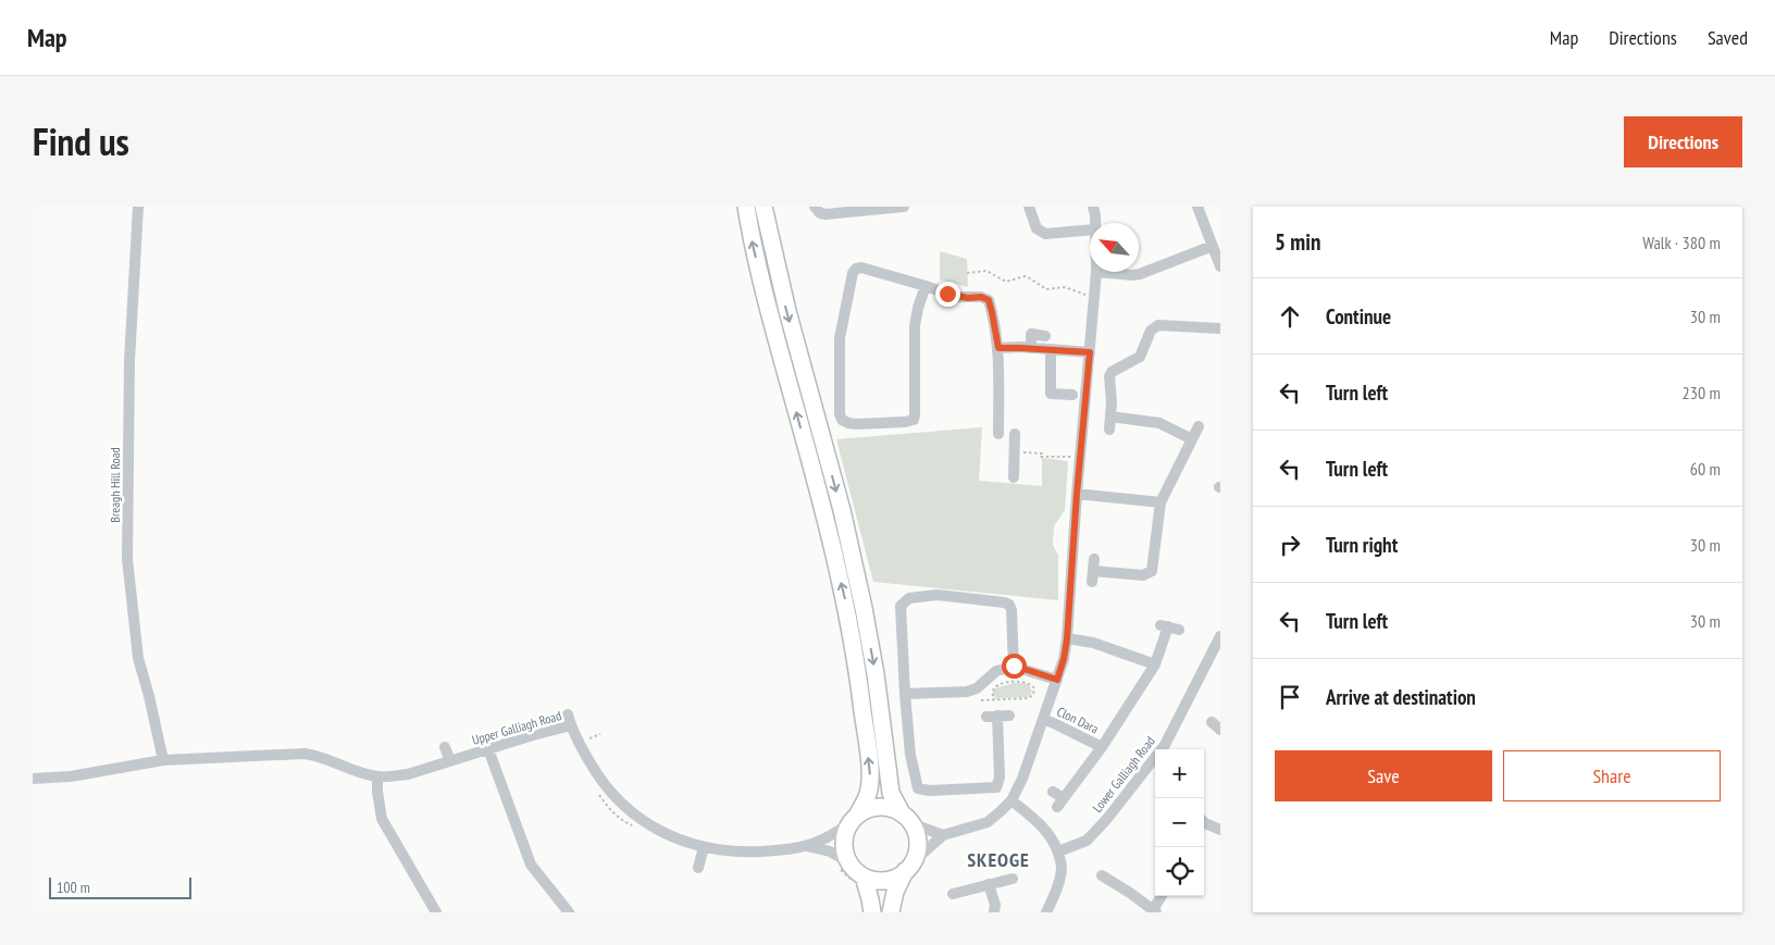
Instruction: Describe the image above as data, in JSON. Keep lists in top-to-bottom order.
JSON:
{
  "streets": {
    "street": [
      "Breagh Hill Road",
      "Clon Dara",
      "Upper Galliagh Road",
      "Lower Galliagh Road"
    ]
  },
  "crossings": [
    ["Breagh Hill Road", "Upper Galliagh Road"]
  ],
  "districts": ["SKEOGE"],
  "scale_bar": "100 m",
  "north": "top left",
  "page": {
    "header": "Map",
    "nav": ["Map", "Directions", "Saved"],
    "title": "Find us",
    "buttons": [
      "Directions",
      ["Save", "Share"]
    ],
    "heading": ["5 min", "Walk · 380 m"],
    "list": [
      ["Continue", "30 m"],
      ["Turn left", "230 m"],
      ["Turn left", "60 m"],
      ["Turn right", "30 m"],
      ["Turn left", "30 m"],
      "Arrive at destination"
    ],
    "map_buttons": ["+", "−"],
    "scale": "100 m"
  }
}
